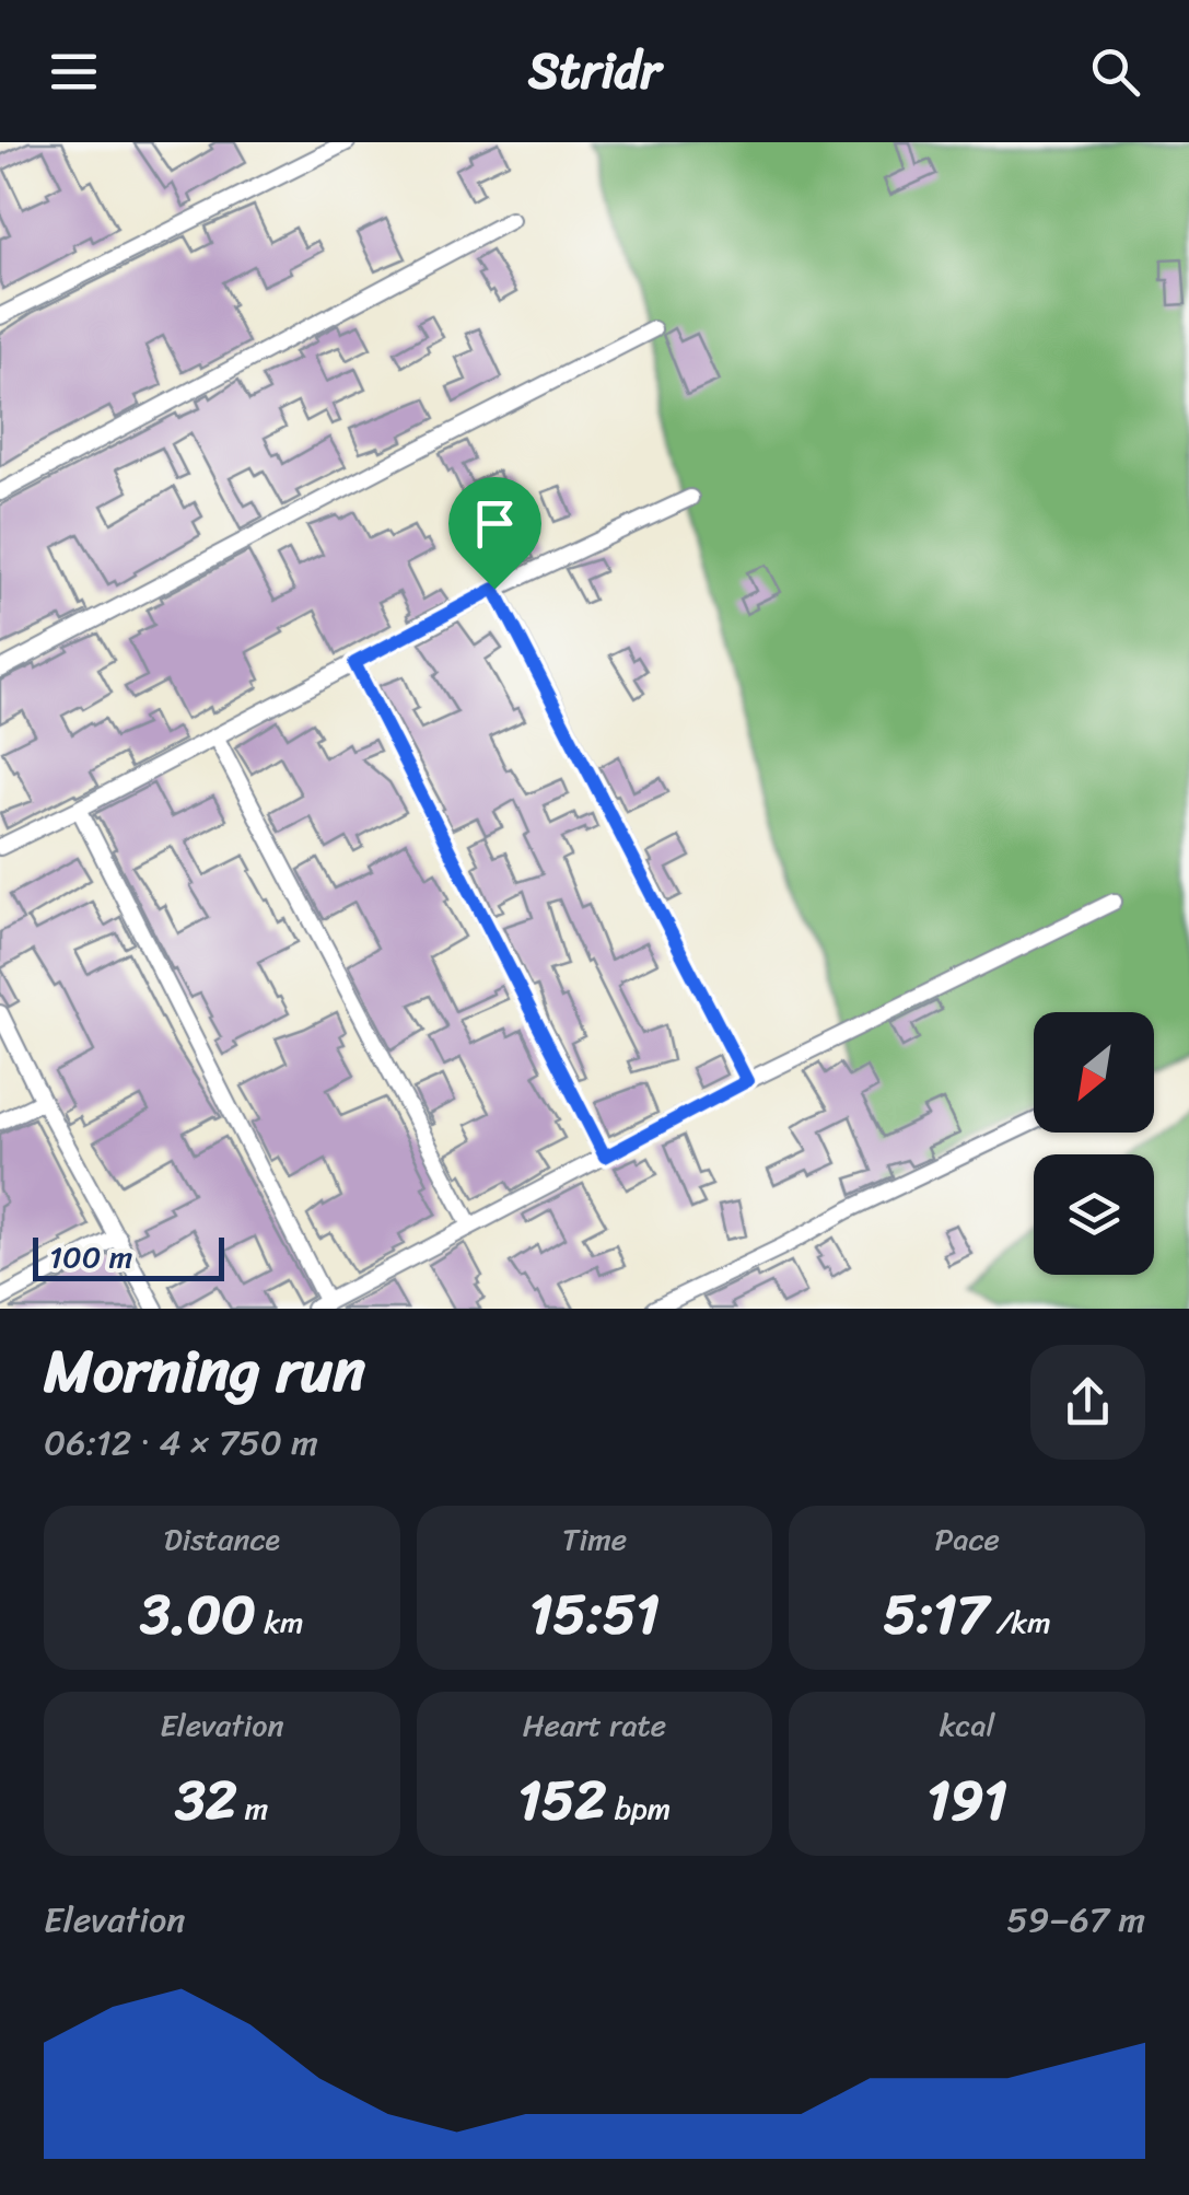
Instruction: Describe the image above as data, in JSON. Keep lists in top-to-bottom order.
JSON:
{
  "scale_bar": "100 m",
  "north": "bottom left",
  "page": {
    "header": "Stridr",
    "scale": "100 m",
    "heading": ["Morning run", "06:12 · 4 × 750 m"],
    "stats": [
      ["Distance", "3.00 km"],
      ["Time", "15:51"],
      ["Pace", "5:17 /km"],
      ["Elevation", "32 m"],
      ["Heart rate", "152 bpm"],
      ["kcal", "191"]
    ],
    "chart": ["Elevation", "59–67 m"]
  }
}
